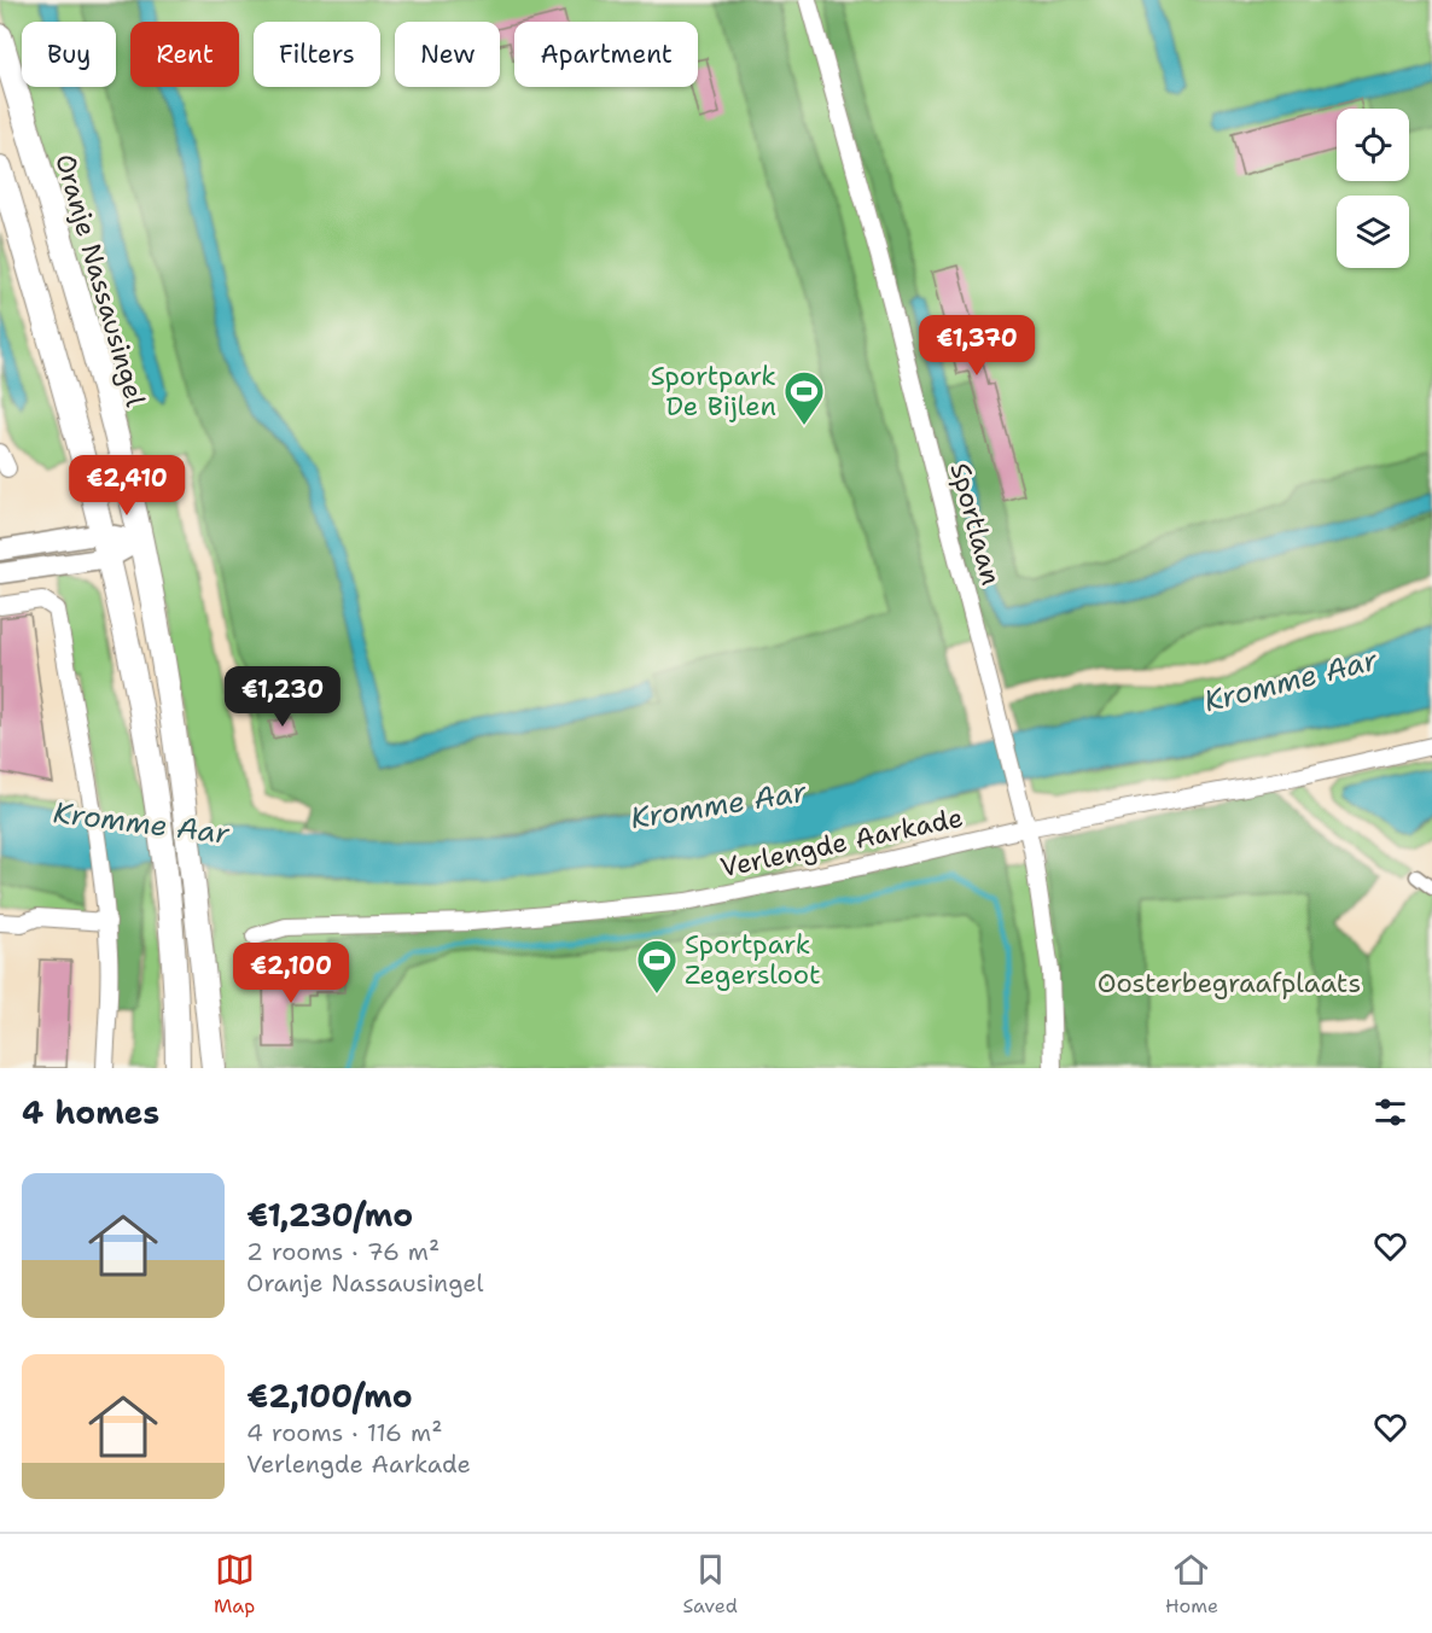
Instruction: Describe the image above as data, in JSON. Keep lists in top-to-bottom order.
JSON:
{
  "streets": {
    "main road": ["Oranje Nassausingel"],
    "street": ["Sportlaan", "Verlengde Aarkade"]
  },
  "crossings": [
    ["Sportlaan", "Verlengde Aarkade"]
  ],
  "water": ["Kromme Aar"],
  "parks": ["Oosterbegraafplaats"],
  "places": {
    "sports": ["Sportpark De Bijlen", "Sportpark Zegersloot"]
  },
  "page": {
    "chip": [
      "Buy",
      "Rent",
      "Filters",
      "New",
      "Apartment"
    ],
    "price": [
      "€1,370",
      "€2,410",
      "€1,230",
      "€2,100"
    ],
    "heading": "4 homes",
    "list": [
      {
        "name": "€1,230/mo",
        "note": "2 rooms · 76 m² · Oranje Nassausingel"
      },
      {
        "name": "€2,100/mo",
        "note": "4 rooms · 116 m² · Verlengde Aarkade"
      }
    ],
    "tabs": ["Map", "Saved", "Home"]
  }
}
